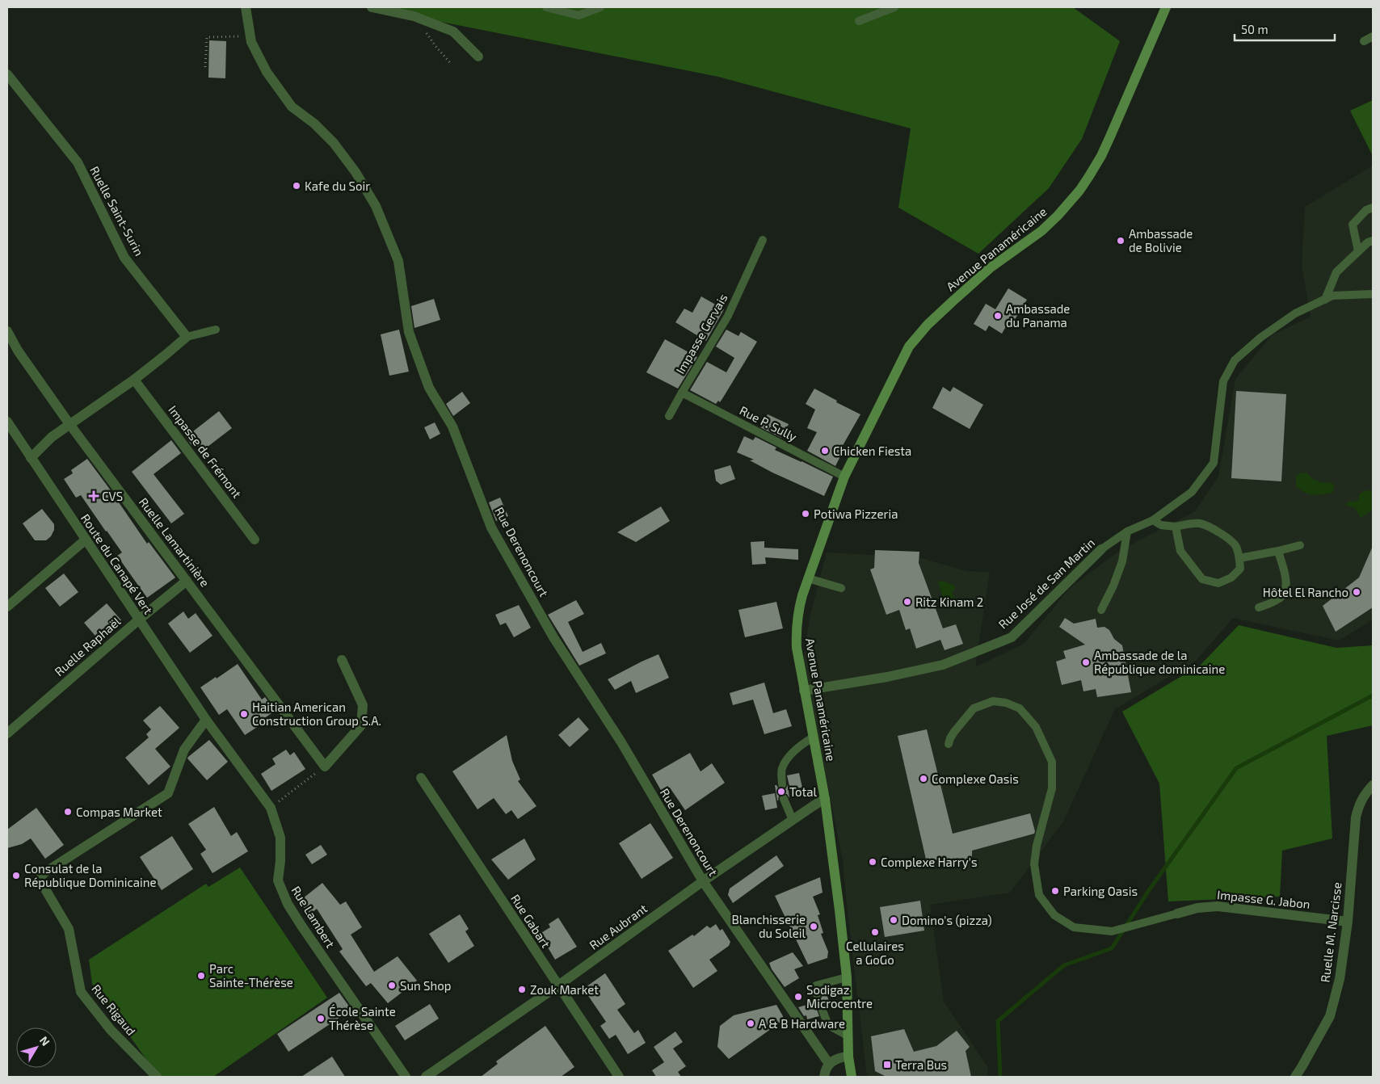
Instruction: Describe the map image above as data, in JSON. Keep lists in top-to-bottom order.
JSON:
{
  "streets": {
    "main road": ["Avenue Panaméricaine"],
    "street": [
      "Ruelle Saint-Surin",
      "Impasse de Frémont",
      "Ruelle Lamartinière",
      "Rue Derenoncourt",
      "Route du Canapé Vert",
      "Rue José de San Martin",
      "Ruelle Raphaël",
      "Impasse G. Jabon",
      "Rue Lambert",
      "Rue Gabart",
      "Rue Aubrant",
      "Ruelle M. Narcisse",
      "Rue Rigaud"
    ],
    "lane": ["Impasse Gervais", "Rue P. Sully"]
  },
  "crossings": [
    ["Avenue Panaméricaine", "Rue P. Sully"],
    ["Avenue Panaméricaine", "Rue José de San Martin"],
    ["Avenue Panaméricaine", "Rue Aubrant"],
    ["Impasse Gervais", "Rue P. Sully"],
    ["Ruelle Lamartinière", "Ruelle Raphaël"],
    ["Rue Derenoncourt", "Rue Aubrant"],
    ["Route du Canapé Vert", "Ruelle Raphaël"],
    ["Route du Canapé Vert", "Rue Lambert"],
    ["Route du Canapé Vert", "Rue Rigaud"],
    ["Impasse G. Jabon", "Ruelle M. Narcisse"],
    ["Rue Lambert", "Rue Rigaud"],
    ["Rue Gabart", "Rue Aubrant"]
  ],
  "places": {
    "other": [
      "Kafe du Soir",
      "Ambassade de Bolivie",
      "Ambassade du Panama",
      "Chicken Fiesta",
      "Potiwa Pizzeria",
      "Hôtel El Rancho",
      "Ritz Kinam 2",
      "Ambassade de la République dominicaine",
      "Haitian American Construction Group S.A.",
      "Complexe Oasis",
      "Total",
      "Compas Market",
      "Complexe Harry's",
      "Consulat de la République Dominicaine",
      "Parking Oasis",
      "Domino's (pizza)",
      "Blanchisserie du Soleil",
      "Cellulaires a GoGo",
      "Parc Sainte-Thérèse",
      "Sun Shop",
      "Zouk Market",
      "Sodigaz Microcentre",
      "École Sainte Thérèse",
      "A & B Hardware"
    ],
    "health": ["CVS"],
    "transit": ["Terra Bus"]
  },
  "scale_bar": "50 m",
  "north": "top right"
}
